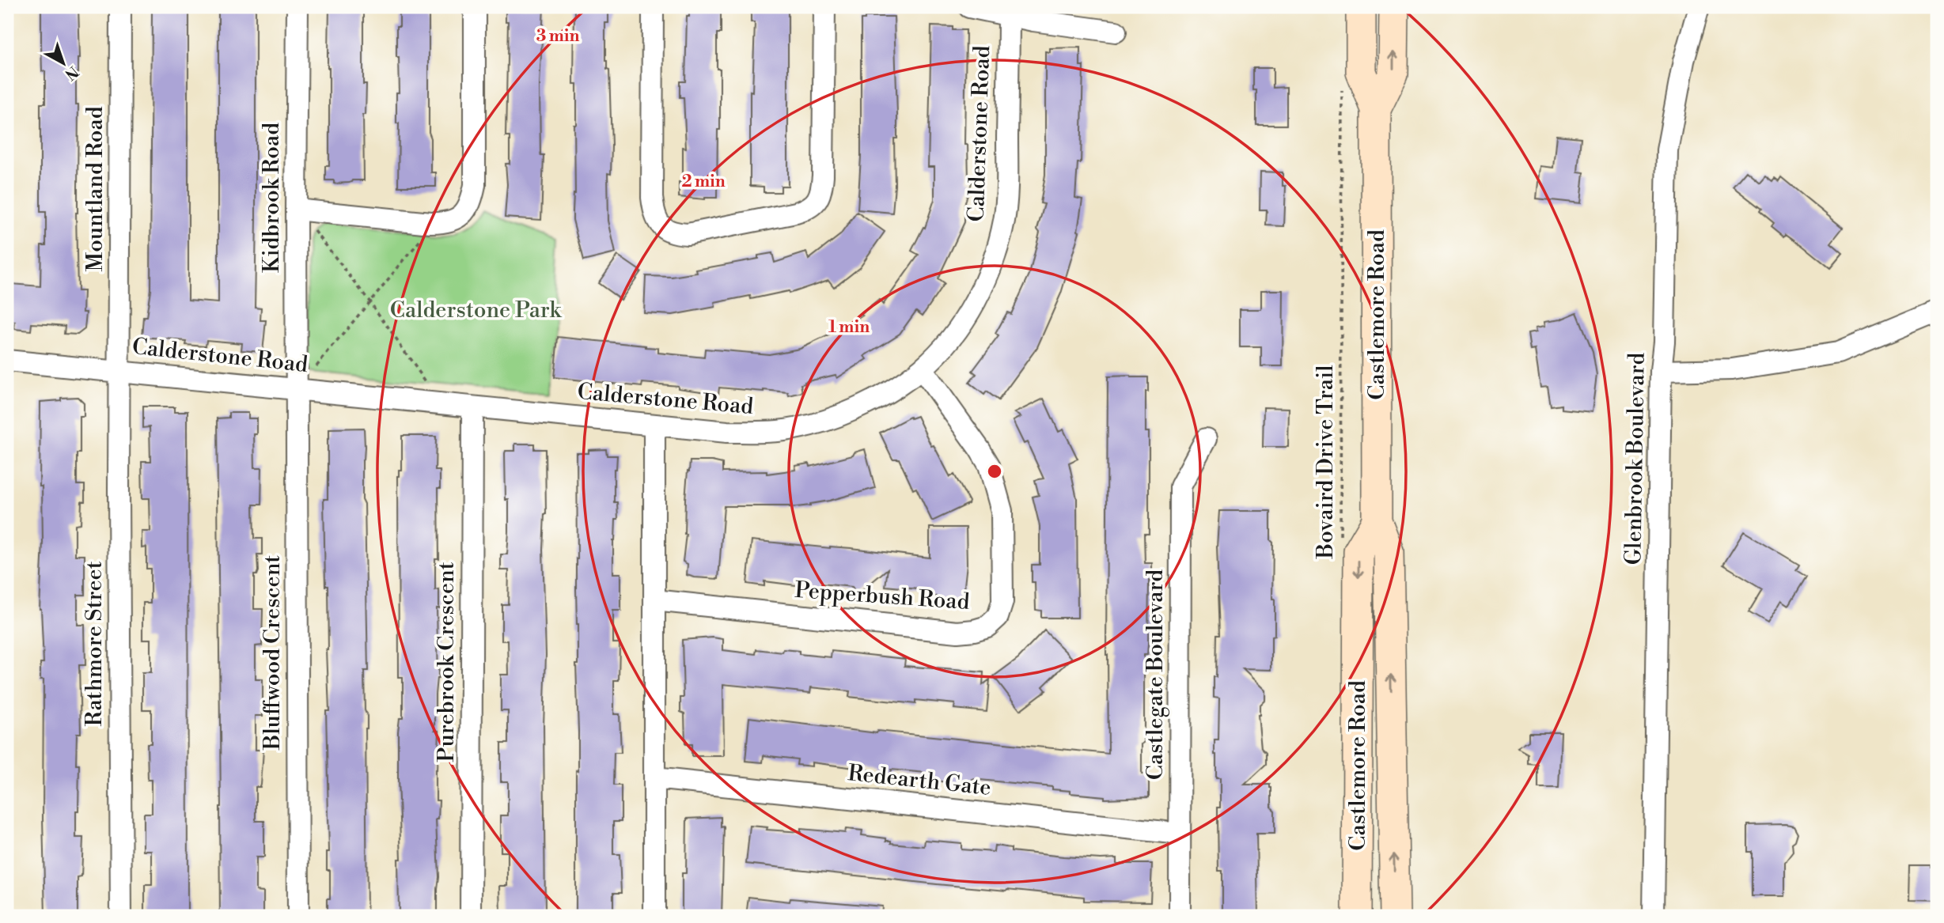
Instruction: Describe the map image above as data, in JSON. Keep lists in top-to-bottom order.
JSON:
{
  "streets": {
    "main road": ["Castlemore Road"],
    "street": [
      "Calderstone Road",
      "Mountland Road",
      "Kidbrook Road",
      "Glenbrook Boulevard",
      "Pepperbush Road",
      "Rathmore Street",
      "Bluffwood Crescent",
      "Purebrook Crescent",
      "Castlegate Boulevard",
      "Redearth Gate"
    ],
    "path": ["Bovaird Drive Trail"]
  },
  "crossings": [
    ["Calderstone Road", "Mountland Road"],
    ["Calderstone Road", "Kidbrook Road"],
    ["Calderstone Road", "Pepperbush Road"],
    ["Calderstone Road", "Rathmore Street"],
    ["Calderstone Road", "Bluffwood Crescent"],
    ["Calderstone Road", "Purebrook Crescent"],
    ["Mountland Road", "Rathmore Street"],
    ["Kidbrook Road", "Bluffwood Crescent"],
    ["Castlegate Boulevard", "Redearth Gate"]
  ],
  "parks": ["Calderstone Park"],
  "north": "bottom right",
  "rings": ["3 min", "2 min", "1 min"]
}
